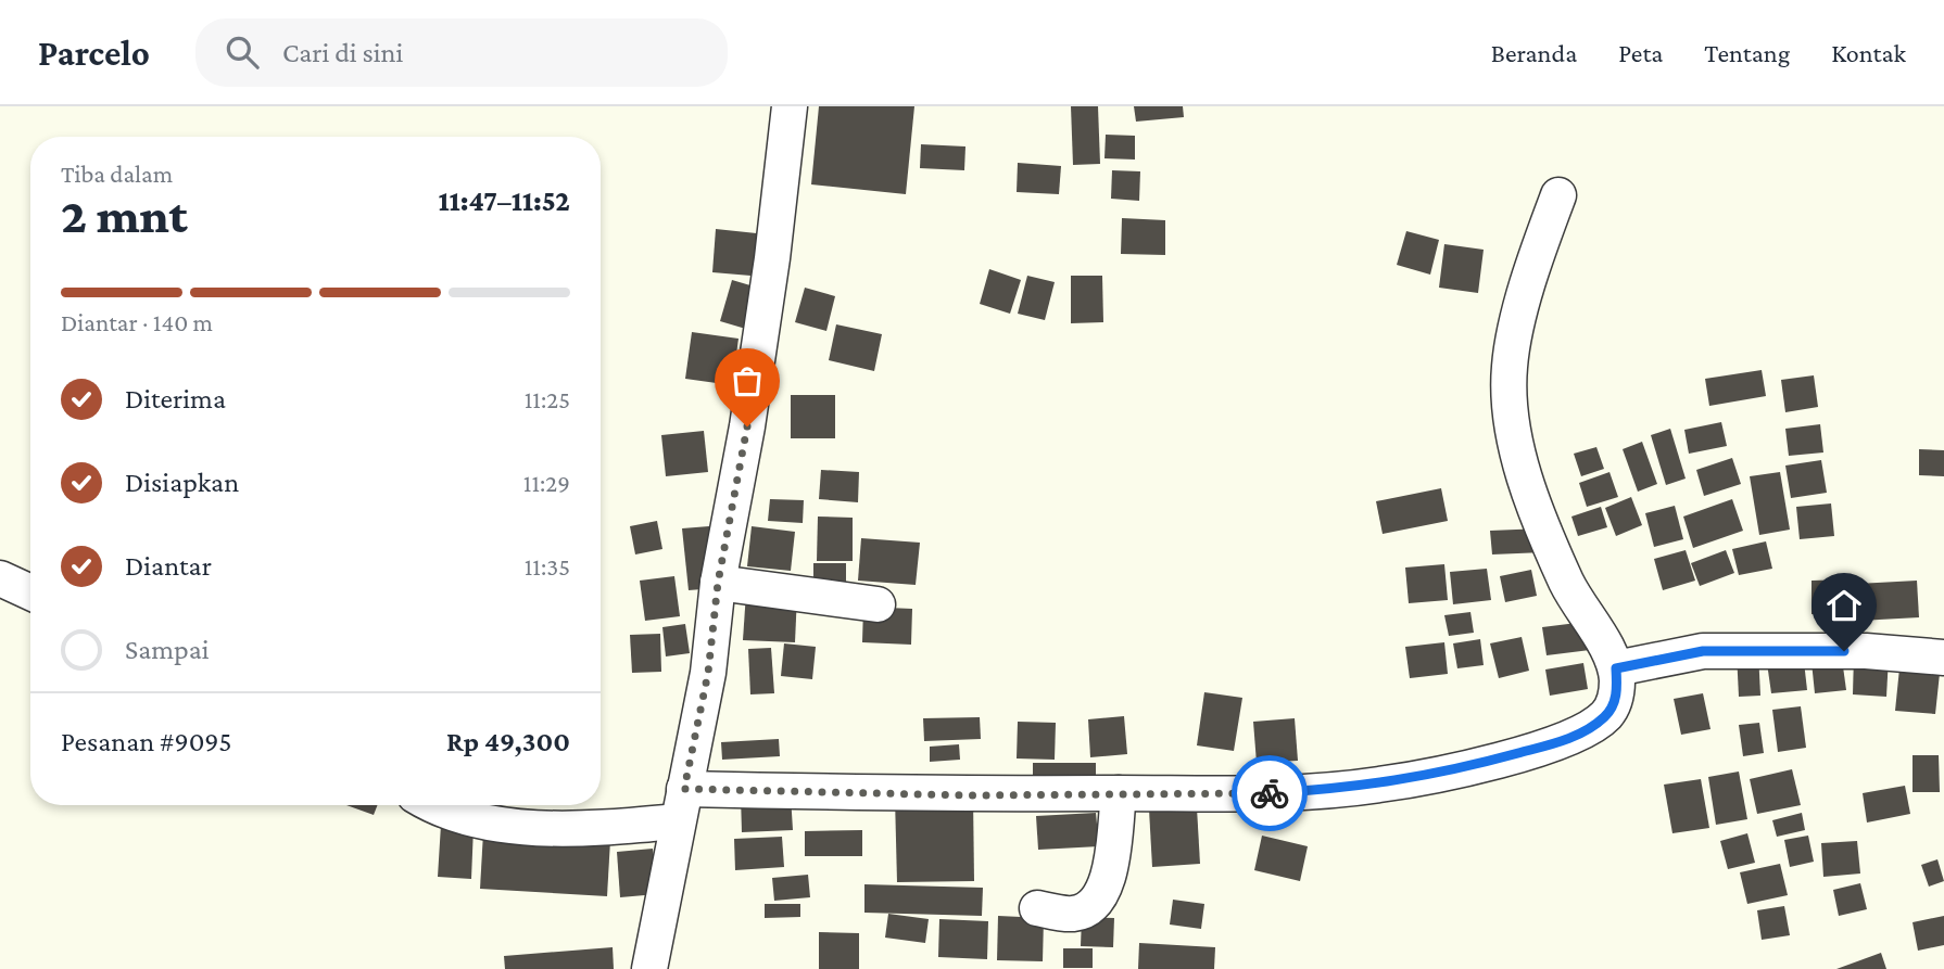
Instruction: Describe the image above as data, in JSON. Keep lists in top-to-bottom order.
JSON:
{
  "page": {
    "header": "Parcelo",
    "search": "Cari di sini",
    "nav": [
      "Beranda",
      "Peta",
      "Tentang",
      "Kontak"
    ],
    "heading": ["2 mnt", "Tiba dalam", "11:47–11:52"],
    "panel": ["Pesanan #9095", "Rp 49,300"],
    "bar": "Diantar · 140 m",
    "list": [
      ["Diterima", "11:25"],
      ["Disiapkan", "11:29"],
      ["Diantar", "11:35"],
      "Sampai"
    ]
  }
}
